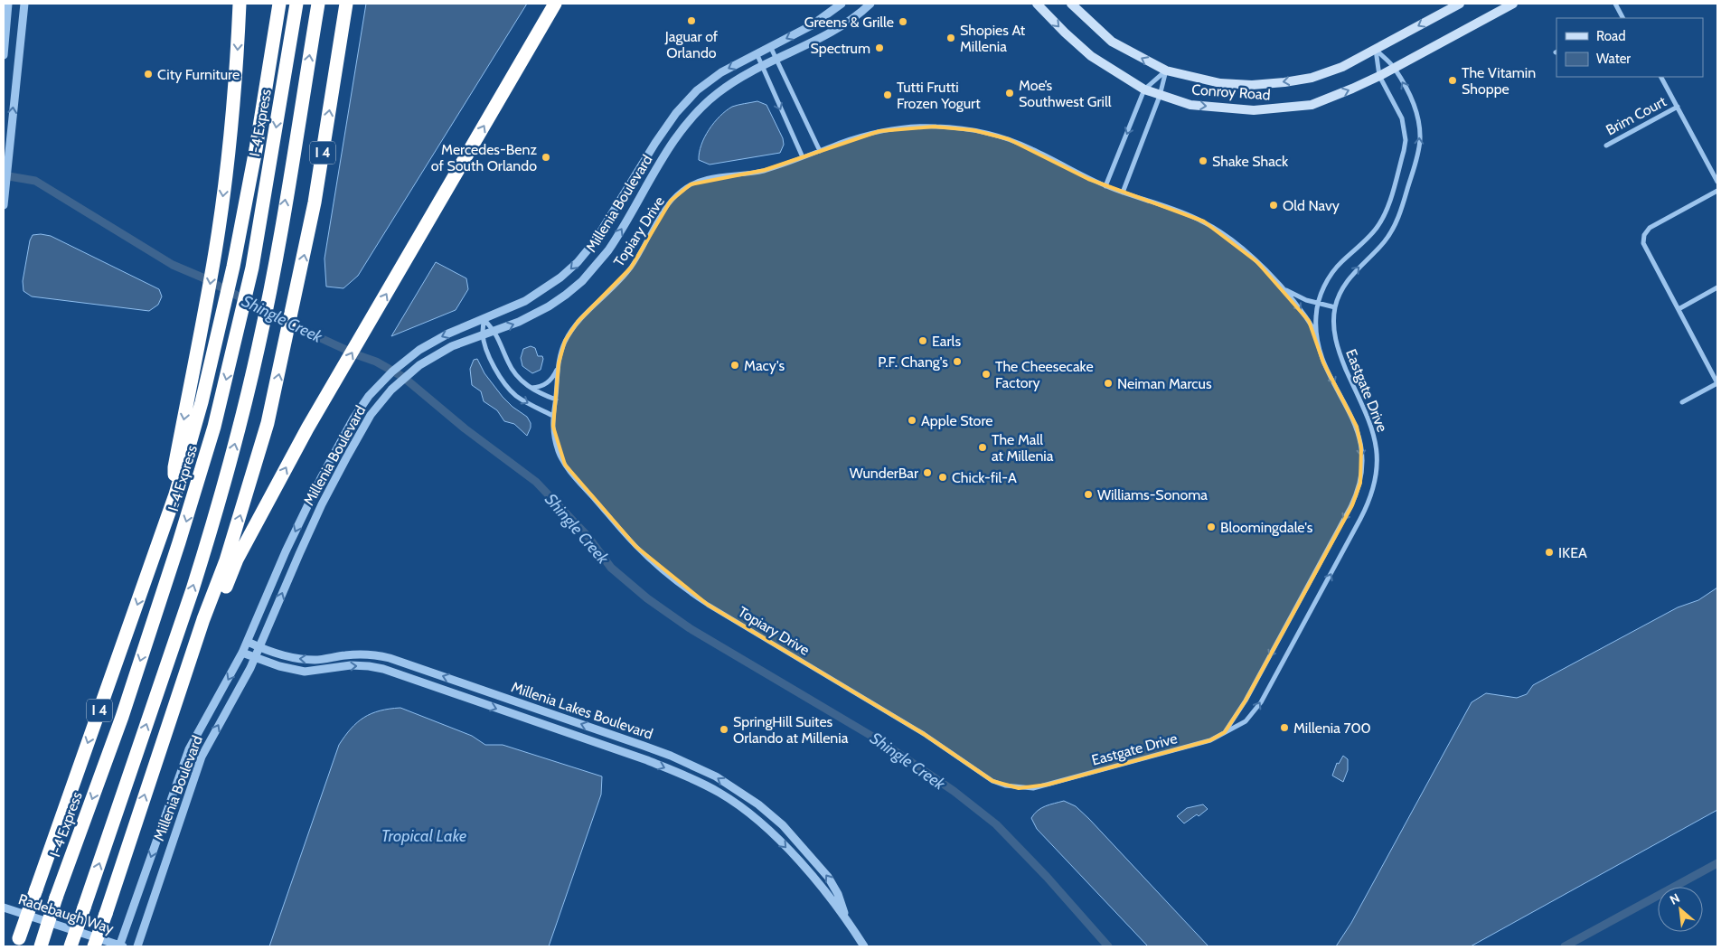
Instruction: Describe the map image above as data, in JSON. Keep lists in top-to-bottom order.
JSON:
{
  "streets": {
    "highway": ["I-4 Express", "I 4"],
    "main road": ["Conroy Road"],
    "street": [
      "Brim Court",
      "Millenia Boulevard",
      "Topiary Drive",
      "Eastgate Drive",
      "Millenia Lakes Boulevard",
      "Radebaugh Way"
    ]
  },
  "crossings": [
    ["Conroy Road", "Eastgate Drive"],
    ["Millenia Boulevard", "Millenia Lakes Boulevard"],
    ["Millenia Boulevard", "Radebaugh Way"],
    ["Topiary Drive", "Eastgate Drive"]
  ],
  "water": ["Shingle Creek", "Tropical Lake"],
  "places": [
    "Jaguar of Orlando",
    "Greens & Grille",
    "Shopies At Millenia",
    "Spectrum",
    "City Furniture",
    "The Vitamin Shoppe",
    "Moe’s Southwest Grill",
    "Tutti Frutti Frozen Yogurt",
    "Mercedes-Benz of South Orlando",
    "Shake Shack",
    "Old Navy",
    "Earls",
    "P.F. Chang's",
    "Macy's",
    "The Cheesecake Factory",
    "Neiman Marcus",
    "Apple Store",
    "The Mall at Millenia",
    "WunderBar",
    "Chick-fil-A",
    "Williams-Sonoma",
    "Bloomingdale's",
    "IKEA",
    "Millenia 700",
    "SpringHill Suites Orlando at Millenia"
  ],
  "legend": ["Road", "Water"],
  "north": "top left"
}
